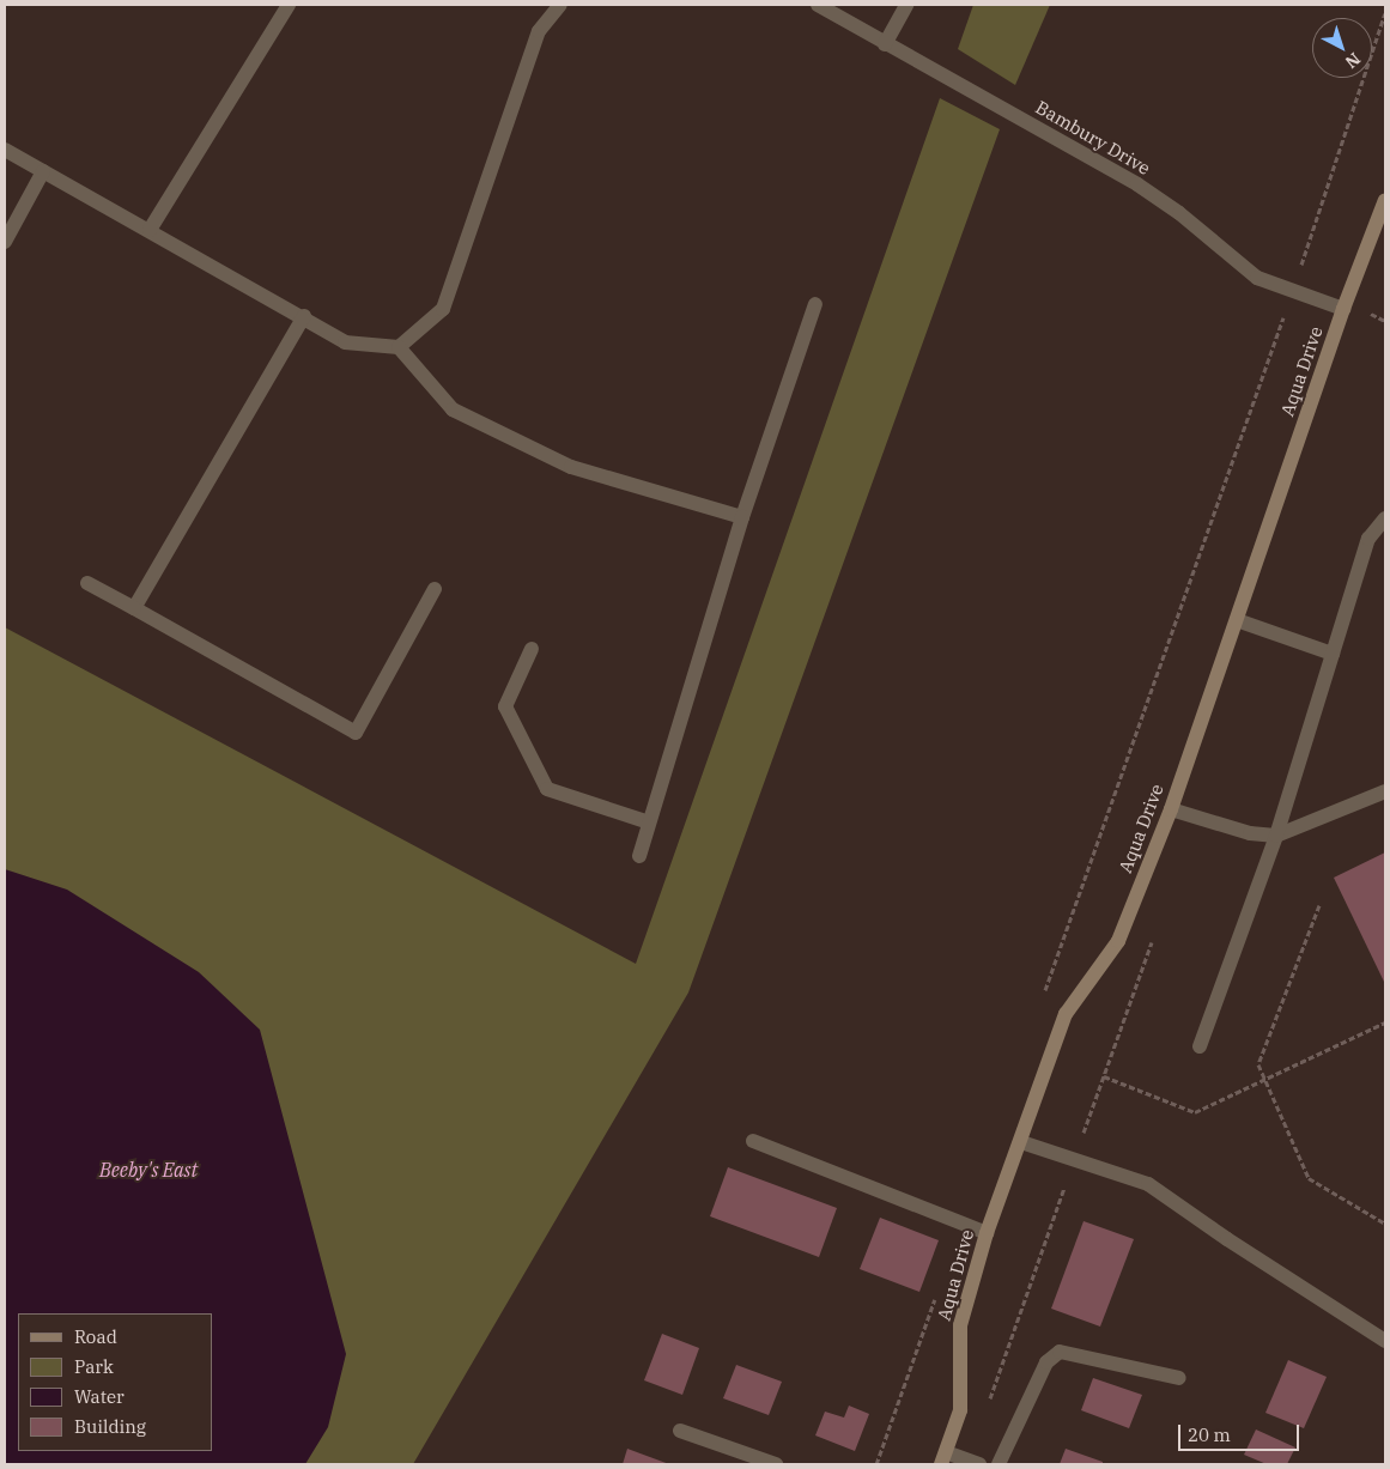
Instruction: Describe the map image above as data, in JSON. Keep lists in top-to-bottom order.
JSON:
{
  "streets": {
    "street": ["Bambury Drive", "Aqua Drive"]
  },
  "crossings": [
    ["Bambury Drive", "Aqua Drive"]
  ],
  "water": ["Beeby's East"],
  "legend": [
    "Road",
    "Park",
    "Water",
    "Building"
  ],
  "scale_bar": "20 m",
  "north": "bottom right"
}
